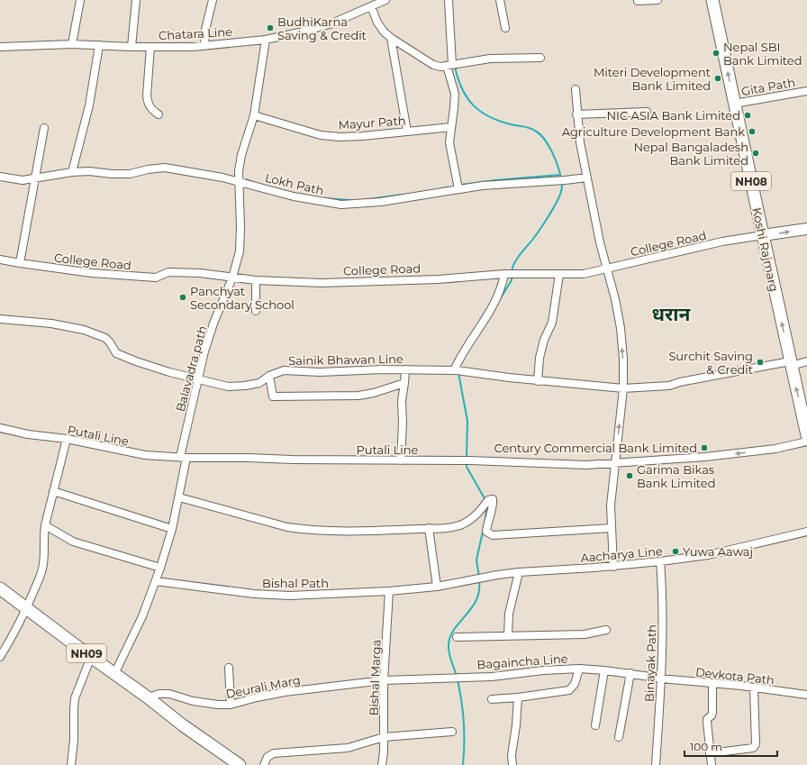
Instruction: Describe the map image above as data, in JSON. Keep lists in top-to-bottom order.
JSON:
{
  "streets": {
    "main road": ["NH08", "Koshi Rajmarg", "NH09"],
    "street": [
      "Chatara Line",
      "Gita Path",
      "Mayur Path",
      "Lokh Path",
      "College Road",
      "Sainik Bhawan Line",
      "Balavadra path",
      "Putali Line",
      "Aacharya Line",
      "Bishal Path",
      "Bagaincha Line",
      "Binayak Path",
      "Devkota Path",
      "Bishal Marga",
      "Deurali Marg"
    ]
  },
  "crossings": [
    ["Chatara Line", "Balavadra path"],
    ["Gita Path", "Koshi Rajmarg"],
    ["Mayur Path", "Balavadra path"],
    ["Lokh Path", "Balavadra path"],
    ["College Road", "Koshi Rajmarg"],
    ["College Road", "Balavadra path"],
    ["Koshi Rajmarg", "Sainik Bhawan Line"],
    ["Sainik Bhawan Line", "Balavadra path"],
    ["Balavadra path", "Putali Line"],
    ["Balavadra path", "Bishal Path"],
    ["Balavadra path", "NH09"],
    ["Aacharya Line", "Bishal Path"],
    ["Aacharya Line", "Binayak Path"],
    ["Bishal Path", "Bishal Marga"],
    ["NH09", "Deurali Marg"],
    ["Bagaincha Line", "Binayak Path"],
    ["Bagaincha Line", "Devkota Path"],
    ["Bagaincha Line", "Bishal Marga"],
    ["Bagaincha Line", "Deurali Marg"],
    ["Binayak Path", "Devkota Path"],
    ["Bishal Marga", "Deurali Marg"]
  ],
  "one_way": ["Koshi Rajmarg"],
  "districts": ["धरान"],
  "places": [
    "BudhiKarna Saving & Credit",
    "Nepal SBI Bank Limited",
    "Miteri Development Bank Limited",
    "NIC ASIA Bank Limited",
    "Agriculture Development Bank",
    "Nepal Bangaladesh Bank Limited",
    "Panchyat Secondary School",
    "Surchit Saving & Credit",
    "Century Commercial Bank Limited",
    "Garima Bikas Bank Limited",
    "Yuwa Aawaj"
  ],
  "scale_bar": "100 m"
}
